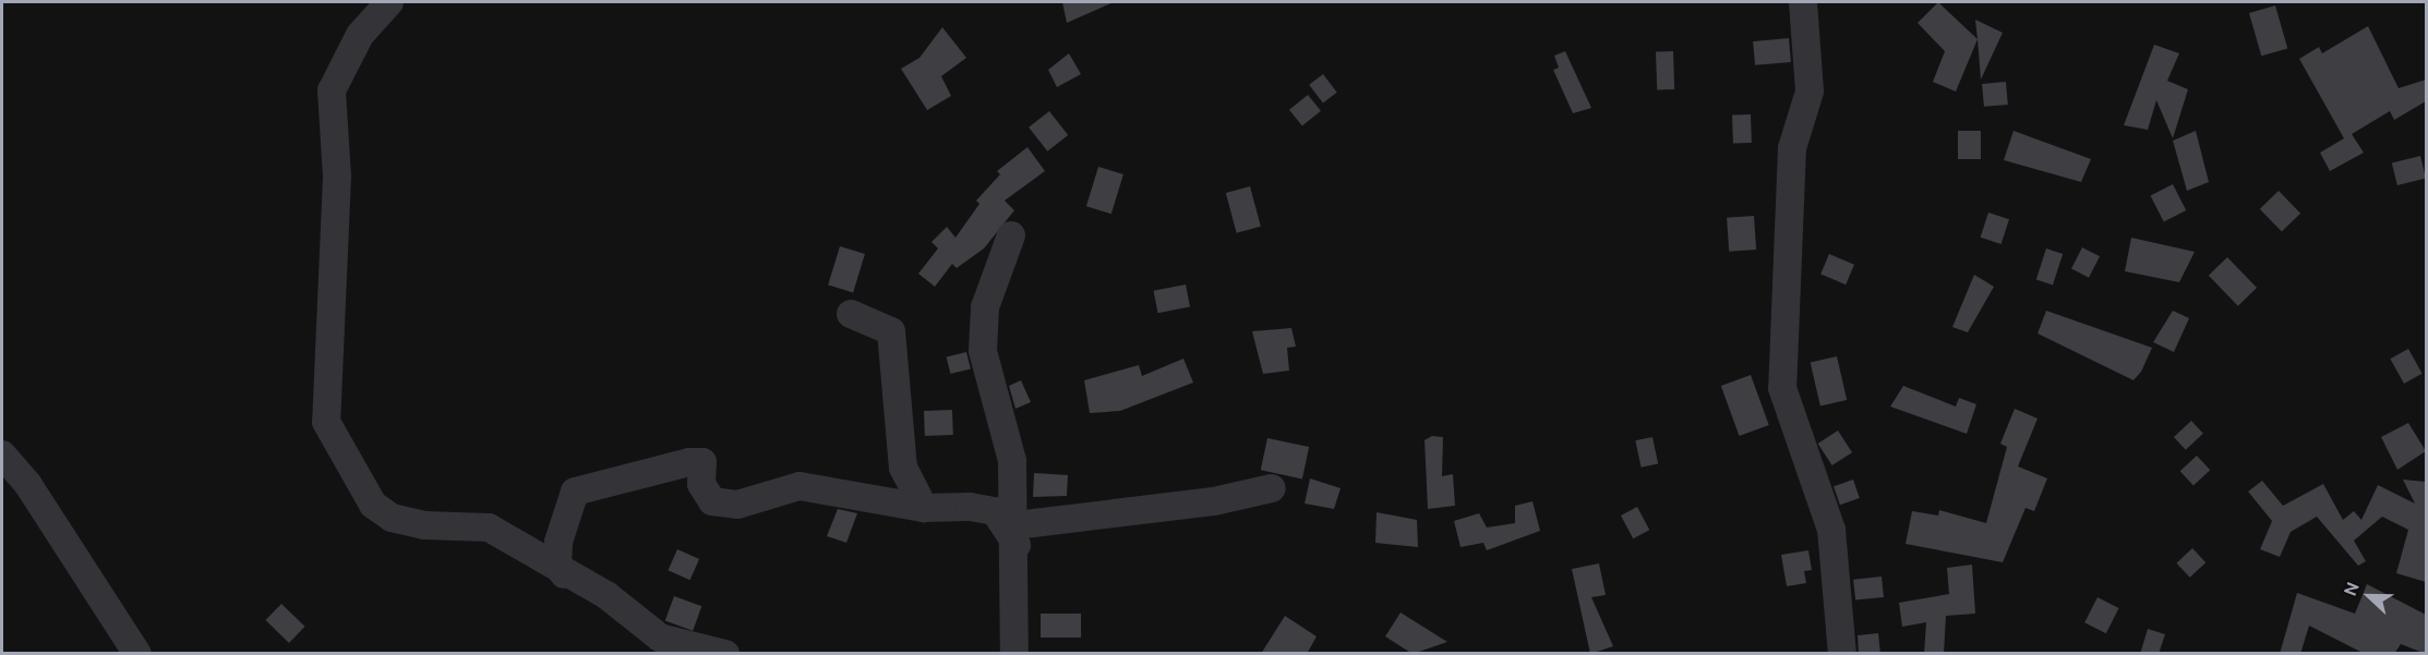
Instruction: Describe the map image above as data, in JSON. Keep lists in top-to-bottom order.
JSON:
{
  "north": "left"
}
